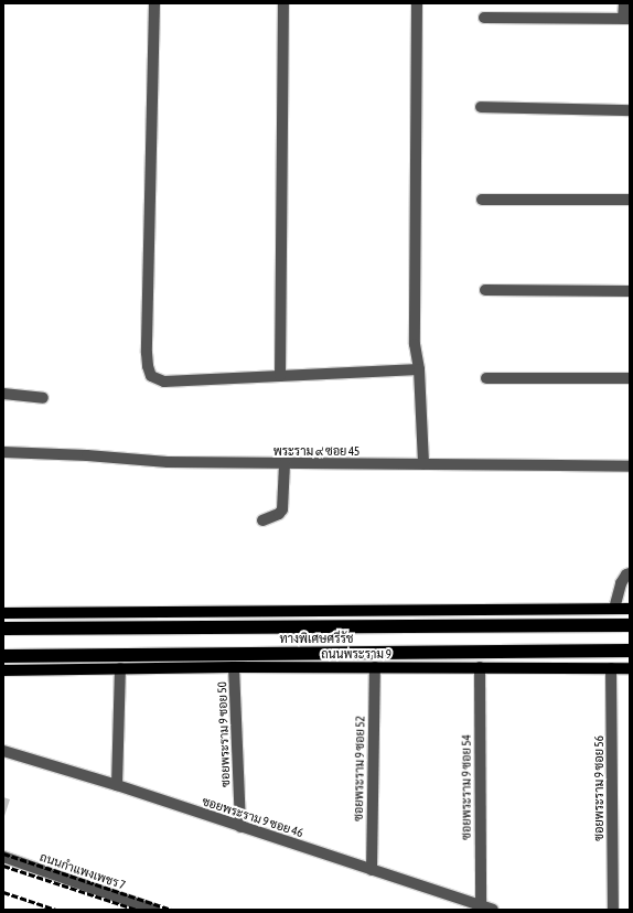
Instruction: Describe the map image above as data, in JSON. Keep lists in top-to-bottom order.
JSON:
{
  "streets": {
    "highway": ["ทางพิเศษศรีรัช"],
    "main road": ["ถนนพระราม 9"],
    "street": [
      "พระราม ๙ ซอย 45",
      "ซอยพระราม 9 ซอย 50",
      "ซอยพระราม 9 ซอย 52",
      "ซอยพระราม 9 ซอย 54",
      "ซอยพระราม 9 ซอย 56",
      "ซอยพระราม 9 ซอย 46",
      "ถนนกำแพงเพชร 7"
    ]
  },
  "crossings": [
    ["ถนนพระราม 9", "ซอยพระราม 9 ซอย 50"],
    ["ถนนพระราม 9", "ซอยพระราม 9 ซอย 52"],
    ["ถนนพระราม 9", "ซอยพระราม 9 ซอย 54"],
    ["ถนนพระราม 9", "ซอยพระราม 9 ซอย 56"],
    ["ซอยพระราม 9 ซอย 50", "ซอยพระราม 9 ซอย 46"],
    ["ซอยพระราม 9 ซอย 52", "ซอยพระราม 9 ซอย 46"],
    ["ซอยพระราม 9 ซอย 54", "ซอยพระราม 9 ซอย 46"]
  ]
}
